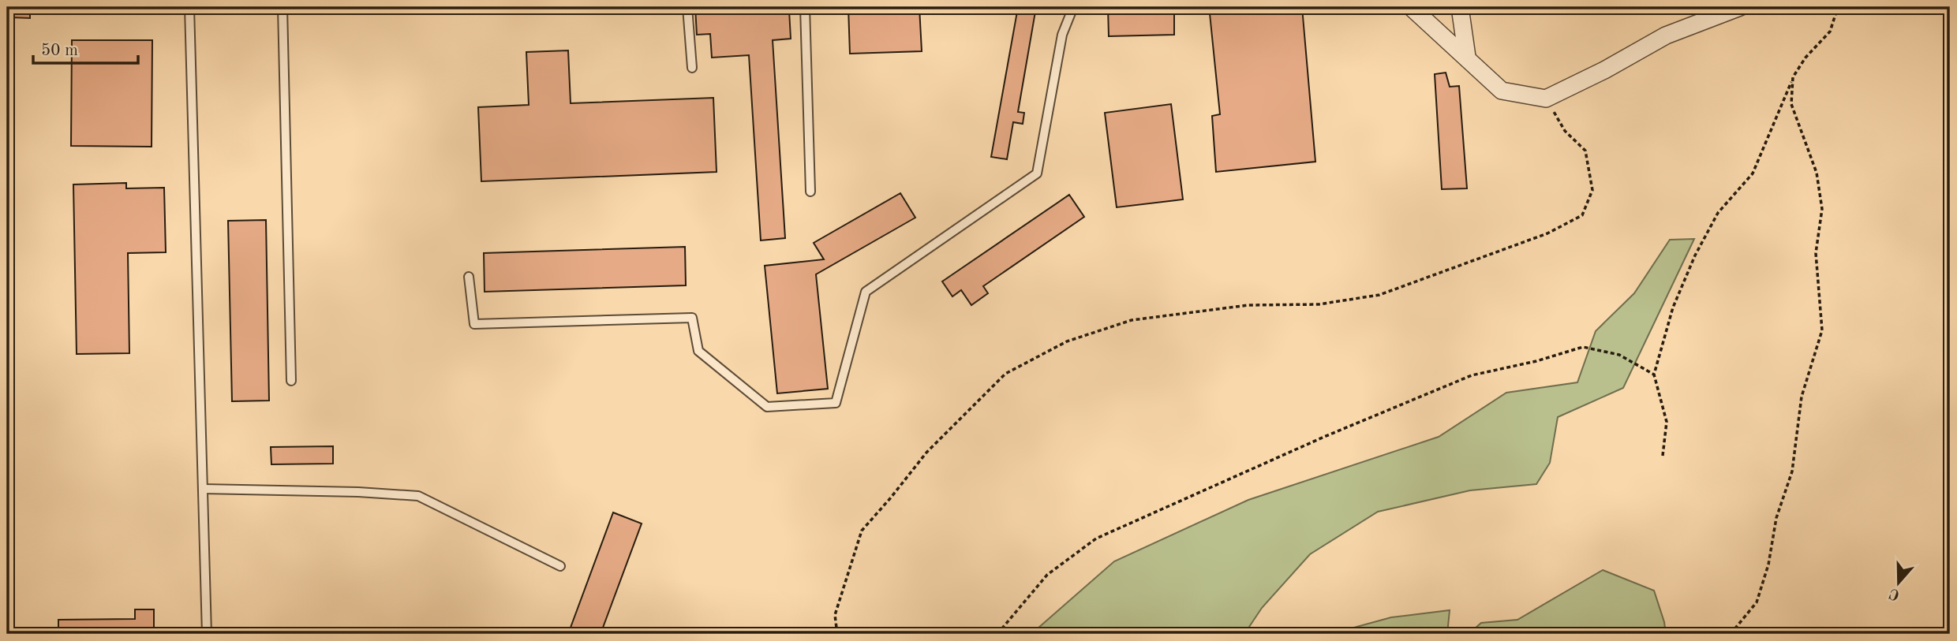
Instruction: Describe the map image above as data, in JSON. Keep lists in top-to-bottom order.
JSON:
{
  "scale_bar": "50 m",
  "north": "bottom"
}
